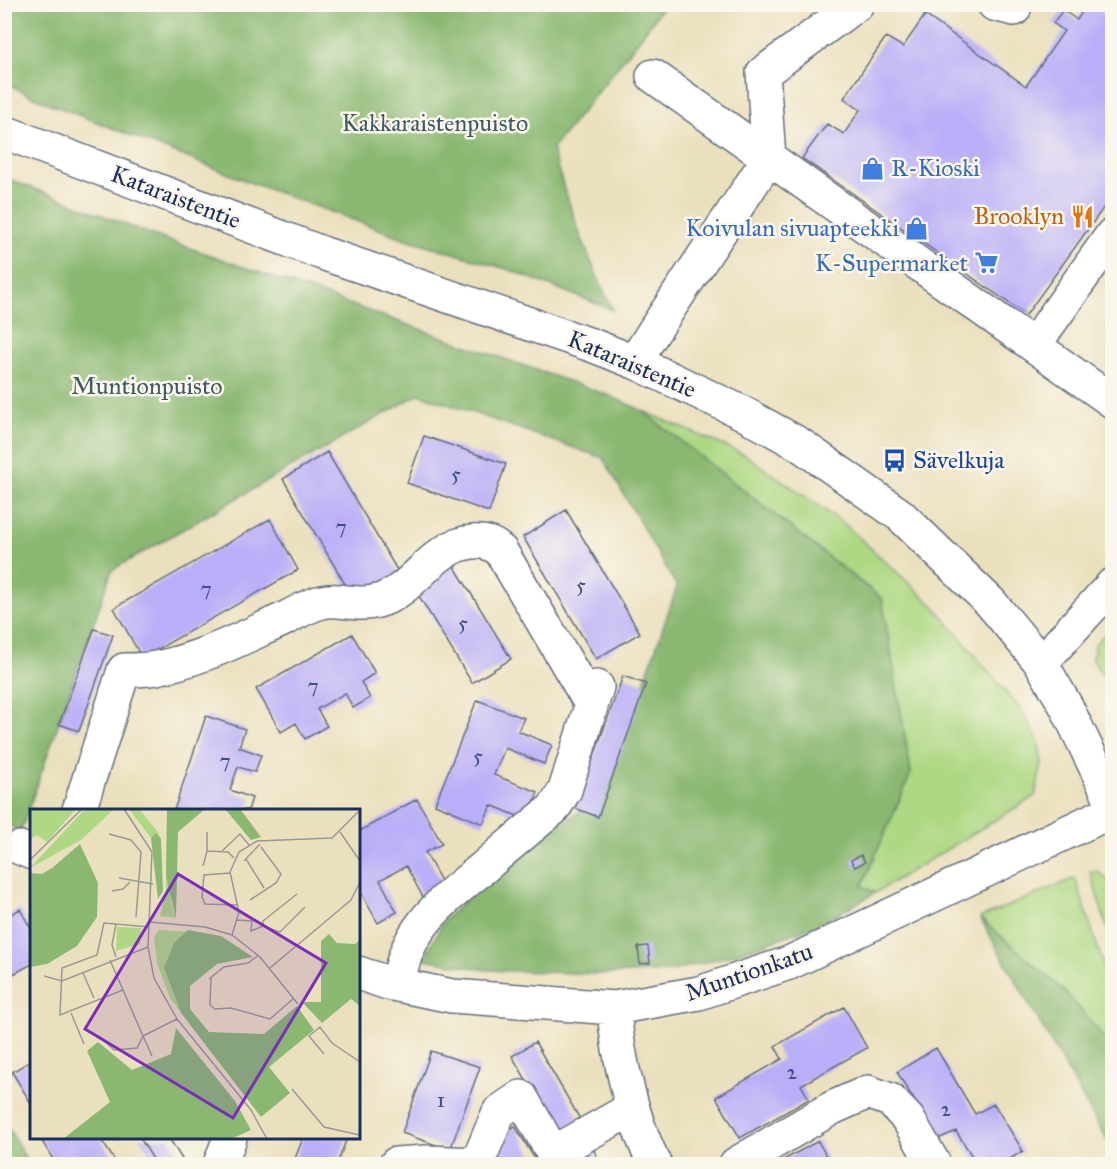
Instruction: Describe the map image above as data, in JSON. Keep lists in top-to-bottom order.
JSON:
{
  "streets": {
    "street": ["Kataraistentie", "Muntionkatu"]
  },
  "parks": ["Kakkaraistenpuisto", "Muntionpuisto"],
  "places": {
    "shop": ["R-Kioski", "Koivulan sivuapteekki"],
    "restaurant": ["Brooklyn"],
    "supermarket": ["K-Supermarket"],
    "bus stop": ["Sävelkuja"]
  },
  "house_numbers": [
    "5",
    "7",
    "5",
    "7",
    "5",
    "7",
    "5",
    "7",
    "2",
    "1",
    "2"
  ]
}
